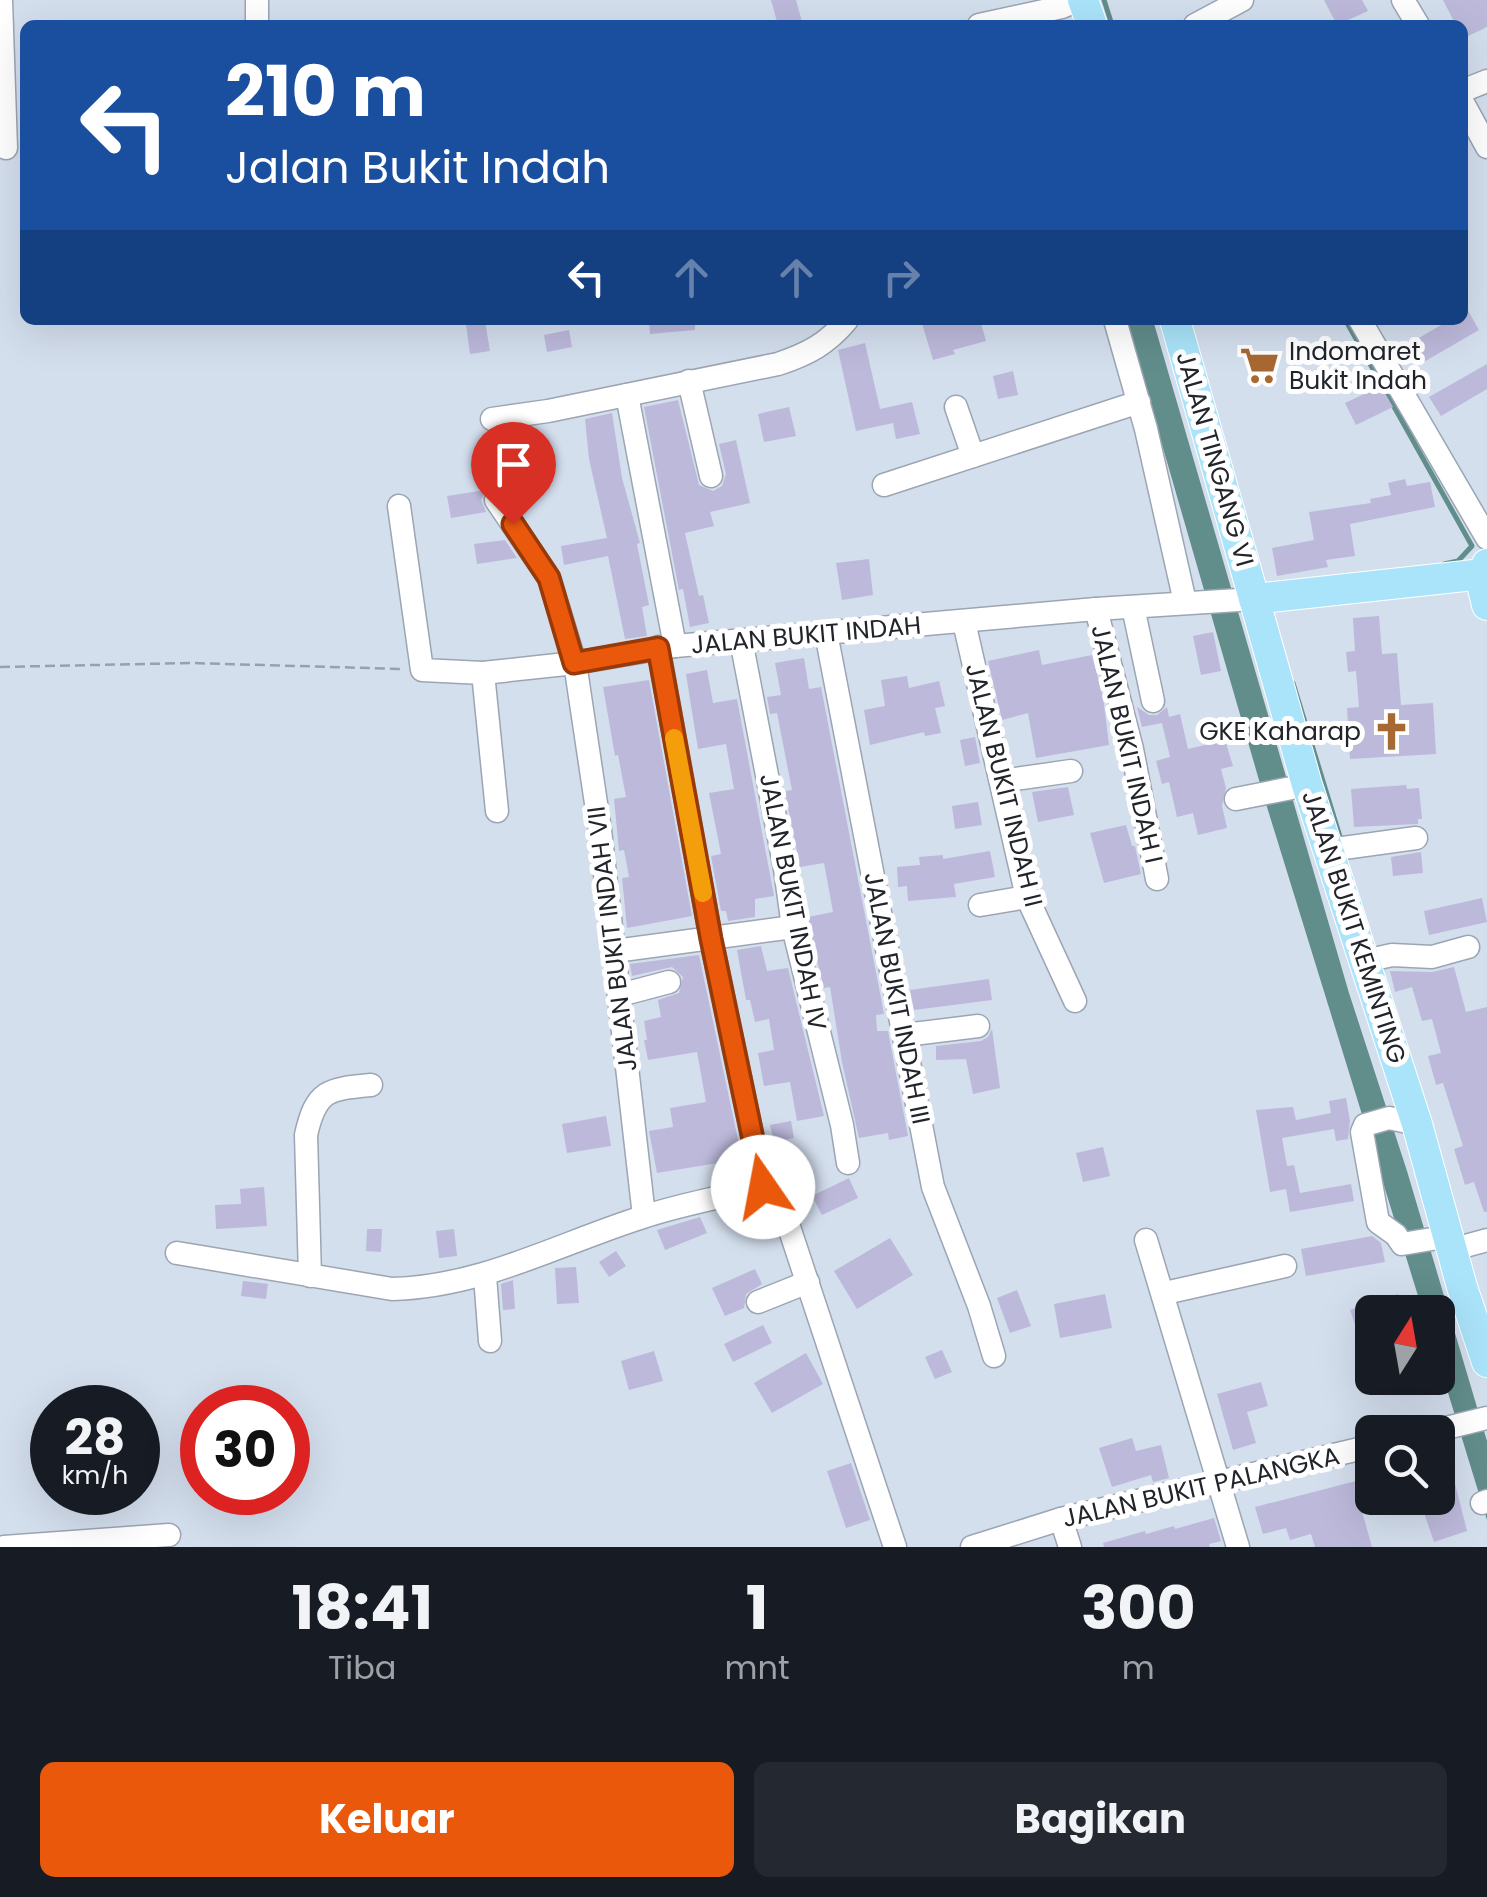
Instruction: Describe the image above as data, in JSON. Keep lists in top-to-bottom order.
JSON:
{
  "streets": {
    "main road": ["JALAN TINGANG VI", "JALAN BUKIT KEMINTING"],
    "street": [
      "JALAN BUKIT INDAH",
      "JALAN BUKIT INDAH I",
      "JALAN BUKIT INDAH II",
      "JALAN BUKIT INDAH IV",
      "JALAN BUKIT INDAH VII",
      "JALAN BUKIT INDAH III",
      "JALAN BUKIT PALANGKA"
    ]
  },
  "crossings": [
    ["JALAN TINGANG VI", "JALAN BUKIT INDAH"],
    ["JALAN TINGANG VI", "JALAN BUKIT KEMINTING"],
    ["JALAN BUKIT INDAH", "JALAN BUKIT INDAH I"],
    ["JALAN BUKIT INDAH", "JALAN BUKIT INDAH II"],
    ["JALAN BUKIT INDAH", "JALAN BUKIT INDAH IV"],
    ["JALAN BUKIT INDAH", "JALAN BUKIT KEMINTING"],
    ["JALAN BUKIT INDAH", "JALAN BUKIT INDAH VII"],
    ["JALAN BUKIT INDAH", "JALAN BUKIT INDAH III"]
  ],
  "places": {
    "supermarket": ["Indomaret Bukit Indah"],
    "church": ["GKE Kaharap"]
  },
  "north": "top",
  "page": {
    "turn": ["210 m", "Jalan Bukit Indah"],
    "speed": "28 km/h",
    "limit": "30",
    "eta": [
      "18:41",
      "Tiba",
      "1",
      "mnt",
      "300",
      "m"
    ],
    "buttons": ["Keluar", "Bagikan"]
  }
}
